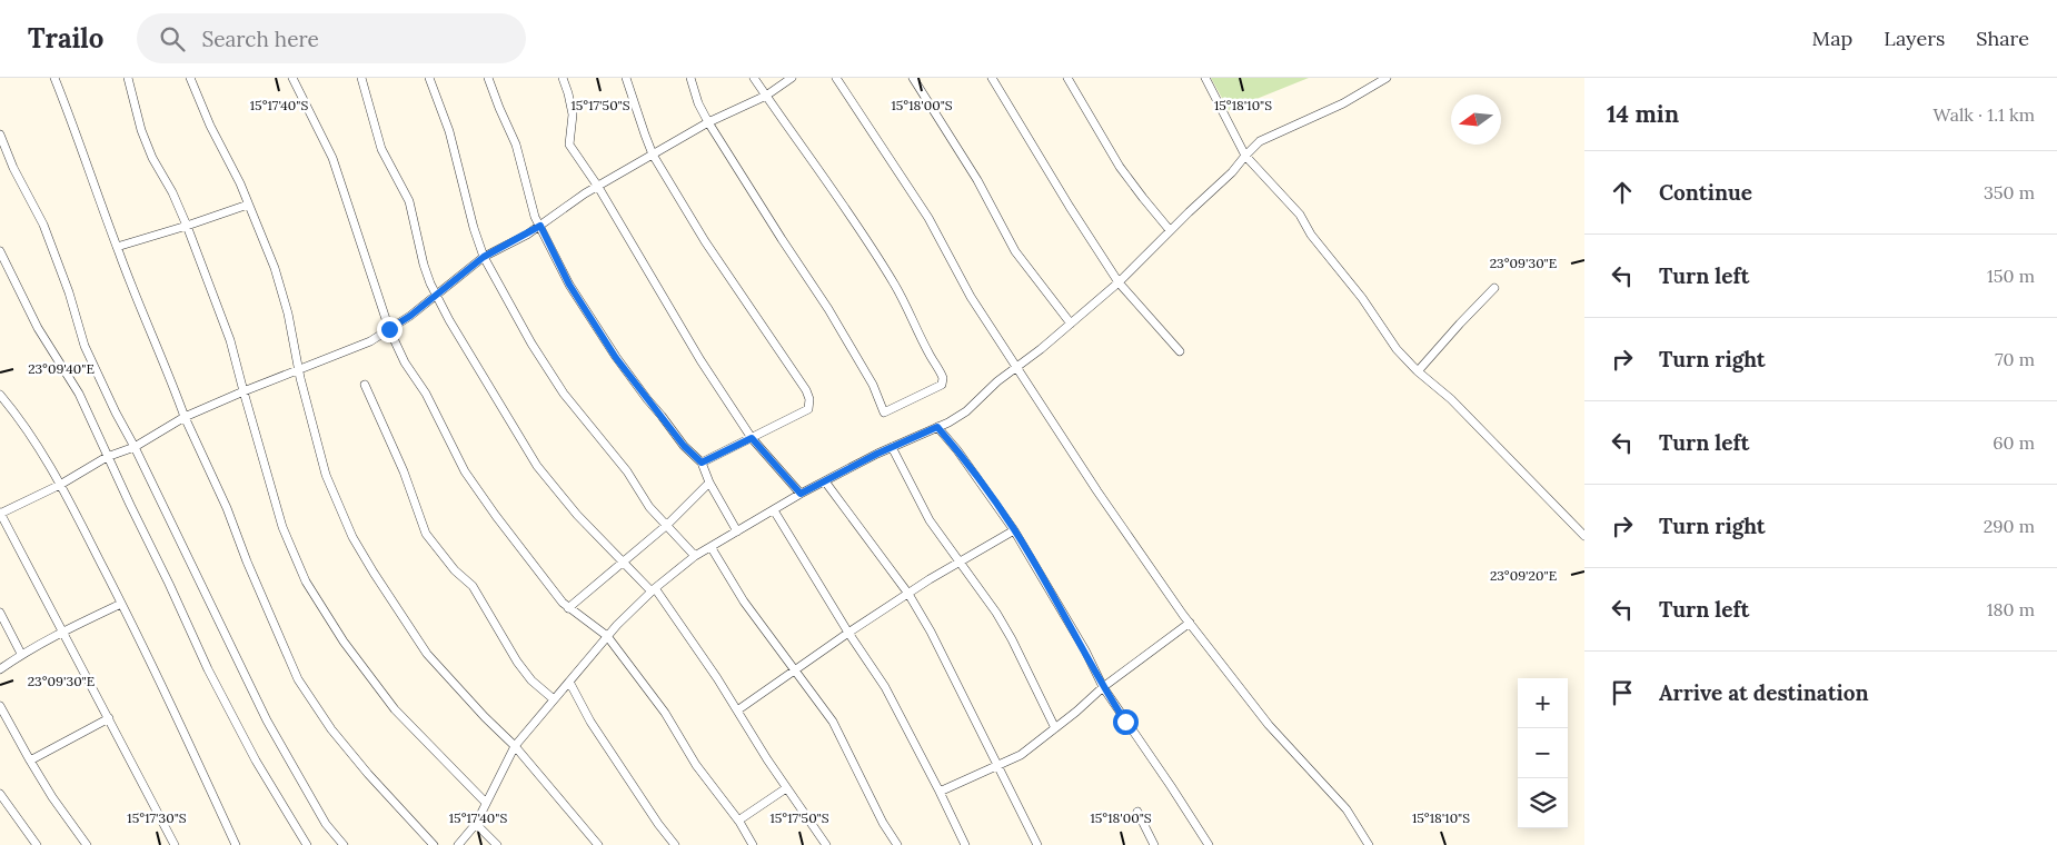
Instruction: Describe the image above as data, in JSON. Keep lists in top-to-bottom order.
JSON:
{
  "north": "left",
  "page": {
    "header": "Trailo",
    "search": "Search here",
    "nav": ["Map", "Layers", "Share"],
    "heading": ["14 min", "Walk · 1.1 km"],
    "list": [
      ["Continue", "350 m"],
      ["Turn left", "150 m"],
      ["Turn right", "70 m"],
      ["Turn left", "60 m"],
      ["Turn right", "290 m"],
      ["Turn left", "180 m"],
      "Arrive at destination"
    ],
    "map_buttons": ["+", "−"]
  },
  "coordinates": [
    "15°17'40\"S",
    "15°17'50\"S",
    "15°18'00\"S",
    "15°18'10\"S",
    "23°09'30\"E",
    "23°09'40\"E",
    "23°09'20\"E",
    "15°17'30\"S"
  ]
}
